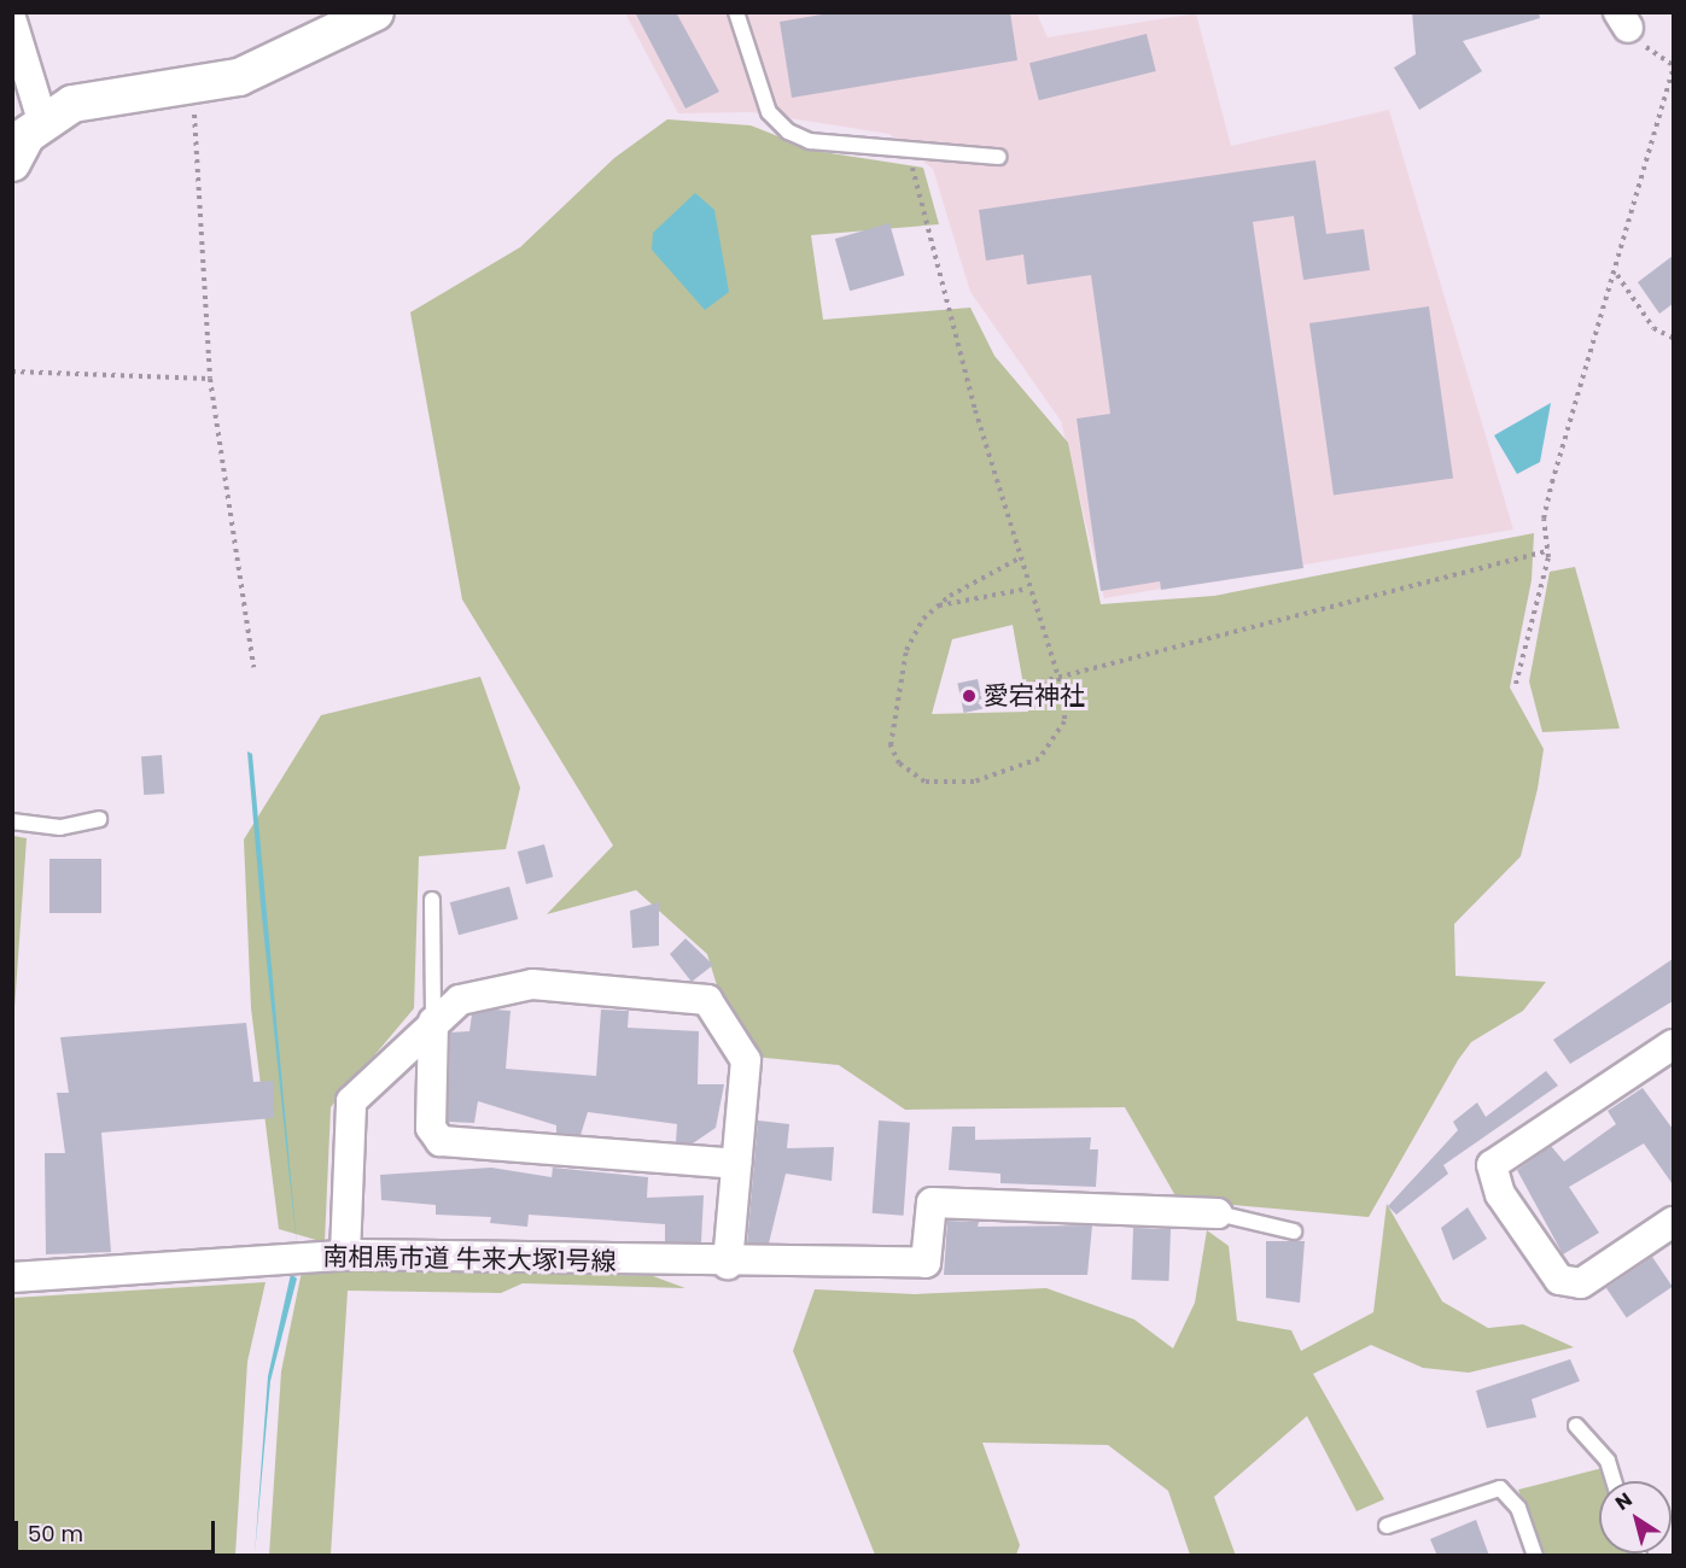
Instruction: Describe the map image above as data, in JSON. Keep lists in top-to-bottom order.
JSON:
{
  "streets": {
    "street": ["南相馬市道 牛来大塚1号線"]
  },
  "places": ["愛宕神社"],
  "scale_bar": "50 m",
  "north": "top left"
}
